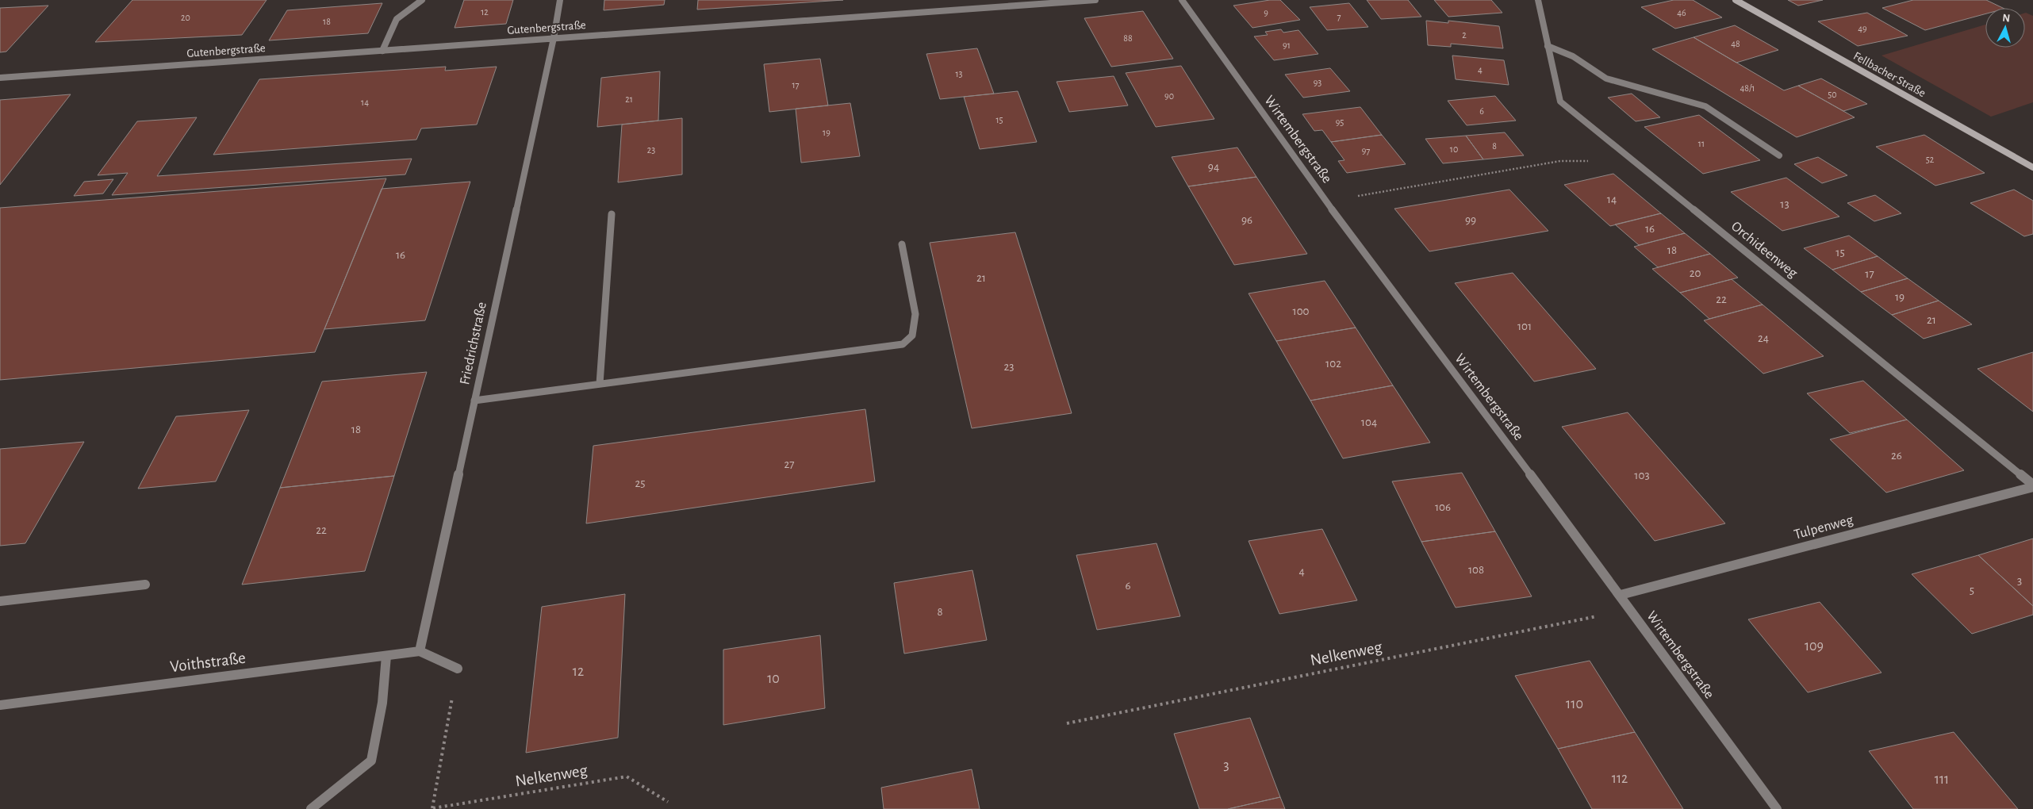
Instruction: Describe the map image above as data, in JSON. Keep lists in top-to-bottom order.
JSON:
{
  "streets": {
    "street": [
      "Gutenbergstraße",
      "Fellbacher Straße",
      "Wirtembergstraße",
      "Orchideenweg",
      "Friedrichstraße",
      "Tulpenweg",
      "Voithstraße"
    ],
    "path": ["Nelkenweg"]
  },
  "crossings": [
    ["Gutenbergstraße", "Friedrichstraße"],
    ["Wirtembergstraße", "Tulpenweg"],
    ["Wirtembergstraße", "Nelkenweg"],
    ["Orchideenweg", "Tulpenweg"],
    ["Friedrichstraße", "Voithstraße"]
  ],
  "house_numbers": [
    "12",
    "9",
    "46",
    "7",
    "20",
    "18",
    "49",
    "2",
    "88",
    "48",
    "91",
    "4",
    "13",
    "93",
    "17",
    "48/1",
    "50",
    "90",
    "21",
    "14",
    "6",
    "15",
    "95",
    "19",
    "11",
    "8",
    "10",
    "23",
    "97",
    "52",
    "94",
    "14",
    "13",
    "96",
    "99",
    "16",
    "18",
    "15",
    "16",
    "20",
    "17",
    "21",
    "19",
    "22",
    "100",
    "21",
    "101",
    "24",
    "102",
    "23",
    "104",
    "18",
    "26",
    "27",
    "103",
    "25",
    "106",
    "22",
    "108",
    "4",
    "3",
    "6",
    "5",
    "8",
    "109",
    "12",
    "10",
    "110",
    "3",
    "112",
    "111"
  ],
  "north": "top"
}
